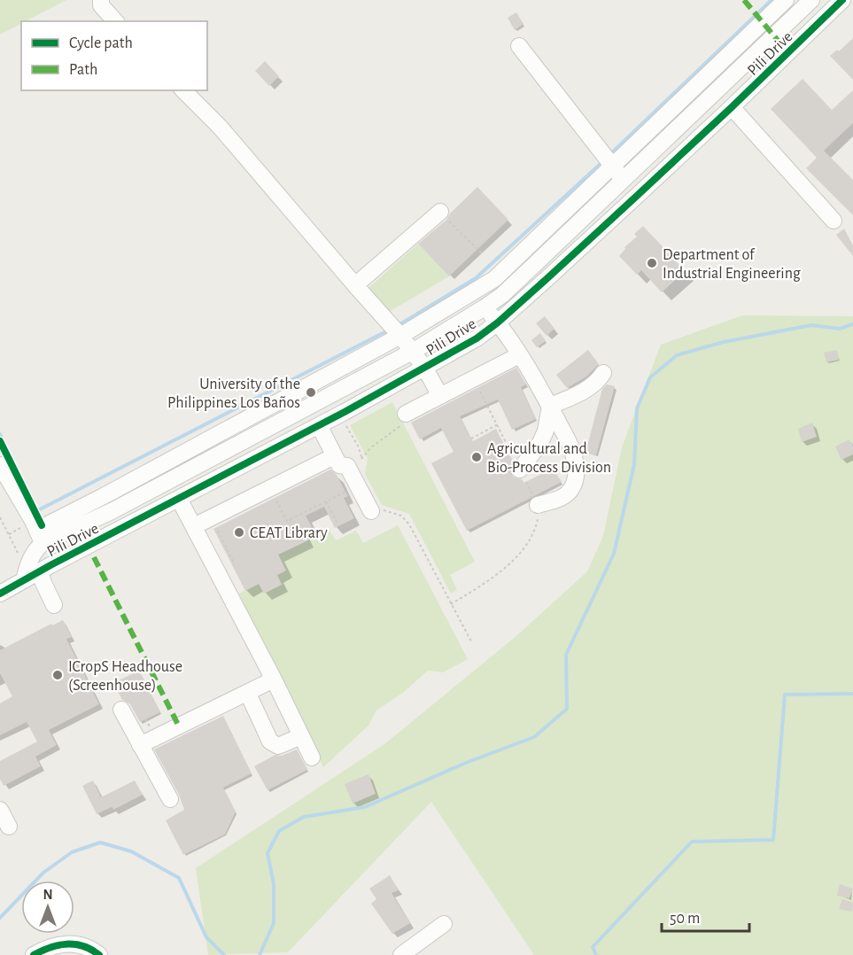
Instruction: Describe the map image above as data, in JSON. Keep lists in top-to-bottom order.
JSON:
{
  "streets": {
    "street": ["Pili Drive"]
  },
  "places": [
    "Department of Industrial Engineering",
    "University of the Philippines Los Baños",
    "Agricultural and Bio-Process Division",
    "CEAT Library",
    "ICropS Headhouse (Screenhouse)"
  ],
  "legend": ["Cycle path", "Path"],
  "scale_bar": "50 m",
  "north": "top"
}
